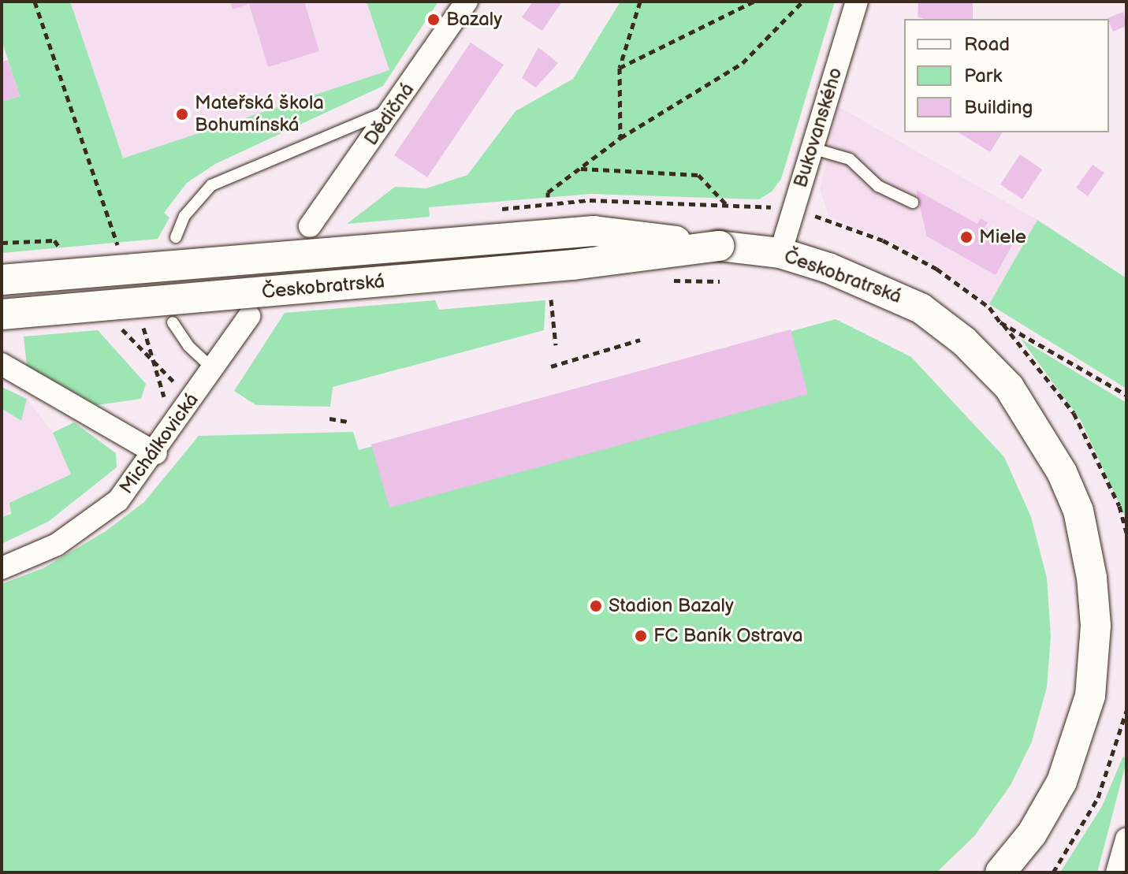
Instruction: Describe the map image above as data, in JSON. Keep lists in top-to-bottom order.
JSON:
{
  "streets": {
    "street": [
      "Dědičná",
      "Bukovanského",
      "Českobratrská",
      "Michálkovická"
    ]
  },
  "crossings": [
    ["Bukovanského", "Českobratrská"]
  ],
  "places": [
    "Bazaly",
    "Mateřská škola Bohumínská",
    "Miele",
    "Stadion Bazaly",
    "FC Baník Ostrava"
  ],
  "legend": ["Road", "Park", "Building"]
}
